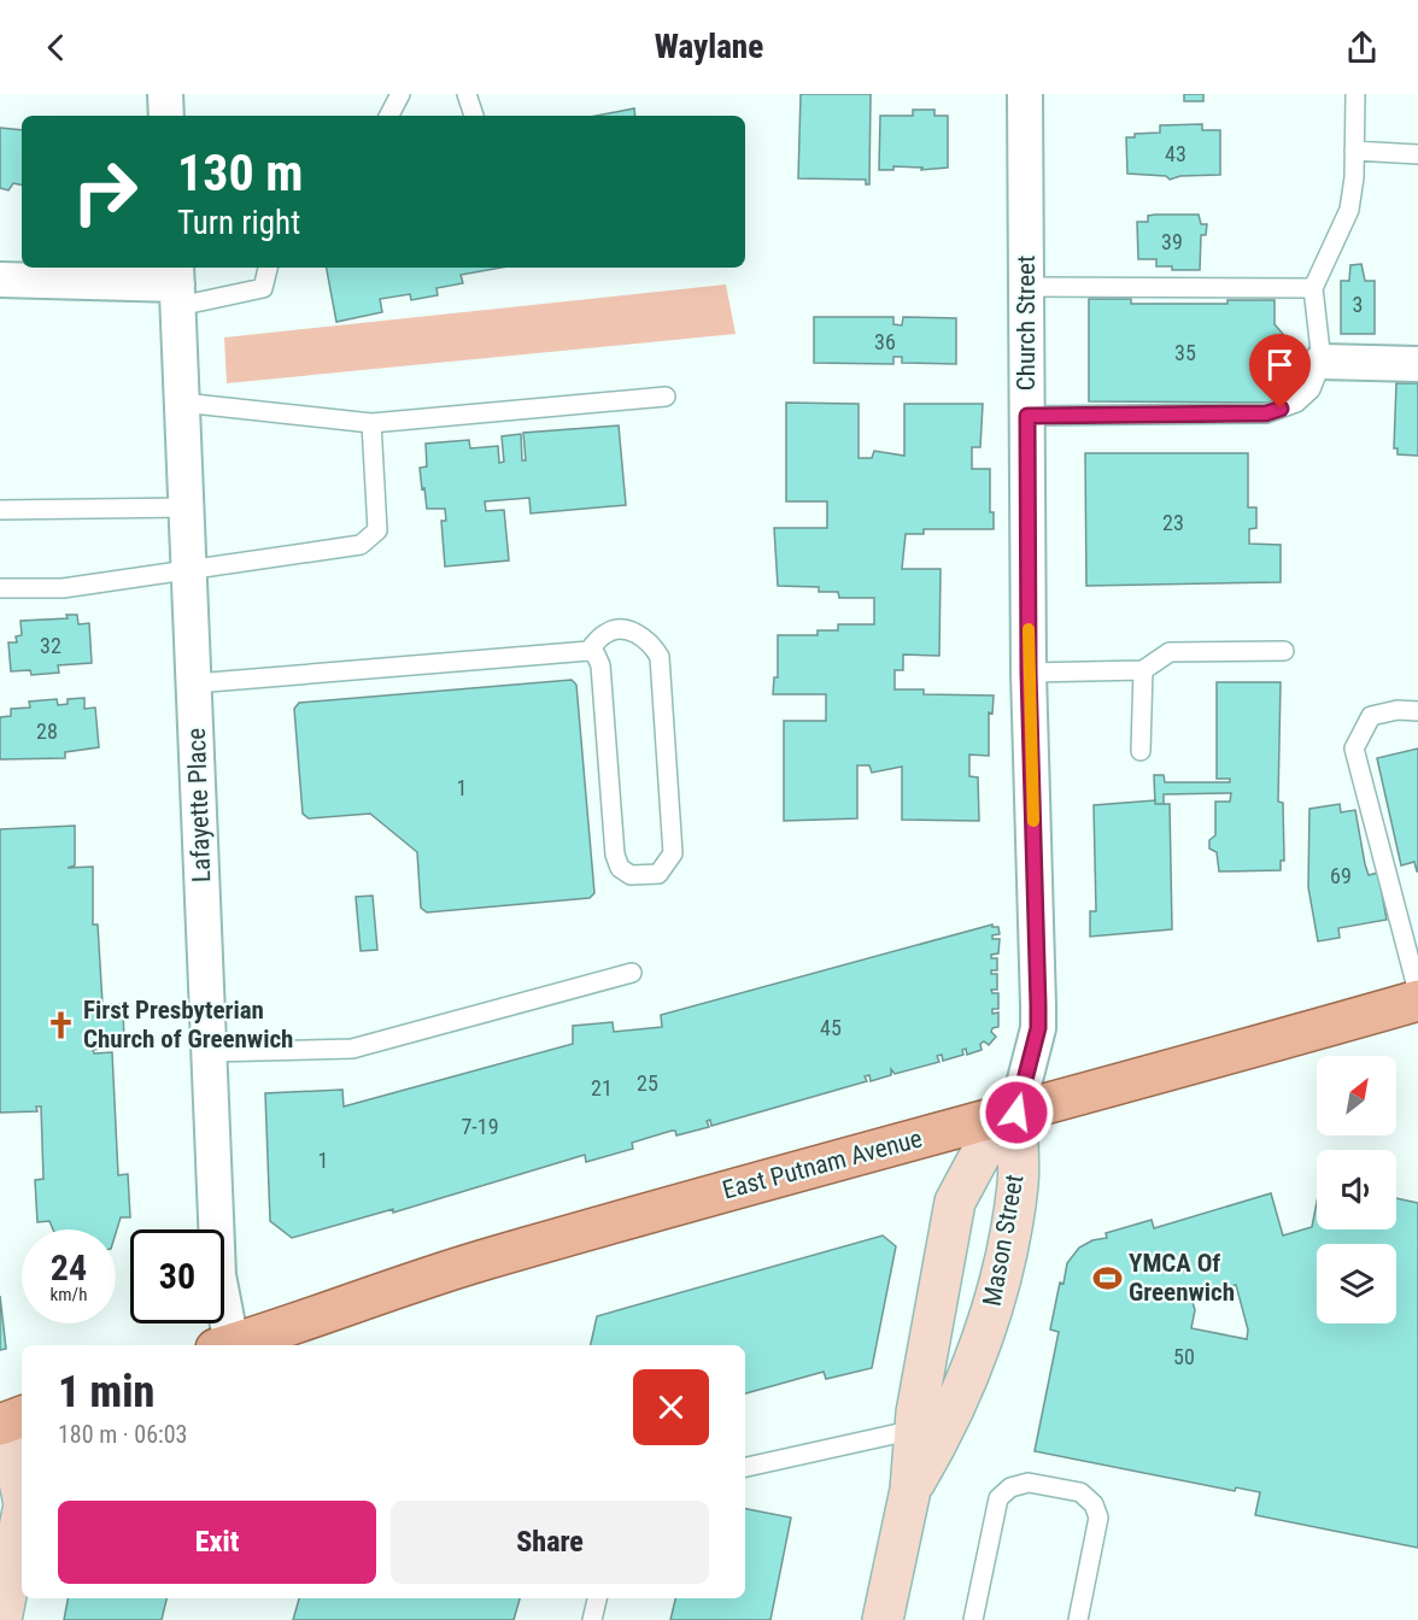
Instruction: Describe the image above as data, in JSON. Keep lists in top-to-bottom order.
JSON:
{
  "streets": {
    "main road": ["East Putnam Avenue"],
    "street": ["Church Street", "Lafayette Place", "Mason Street"]
  },
  "crossings": [
    ["Church Street", "East Putnam Avenue"],
    ["Church Street", "Mason Street"],
    ["East Putnam Avenue", "Mason Street"]
  ],
  "places": {
    "church": ["First Presbyterian Church of Greenwich"],
    "sports": ["YMCA Of Greenwich"]
  },
  "house_numbers": [
    "43",
    "39",
    "3",
    "36",
    "35",
    "23",
    "32",
    "28",
    "1",
    "69",
    "45",
    "25",
    "21",
    "7-19",
    "1",
    "50"
  ],
  "north": "top right",
  "page": {
    "header": "Waylane",
    "turn": ["130 m", "Turn right"],
    "speed": "24 km/h",
    "limit": "30",
    "heading": ["1 min", "180 m · 06:03"],
    "buttons": ["Exit", "Share"]
  }
}
